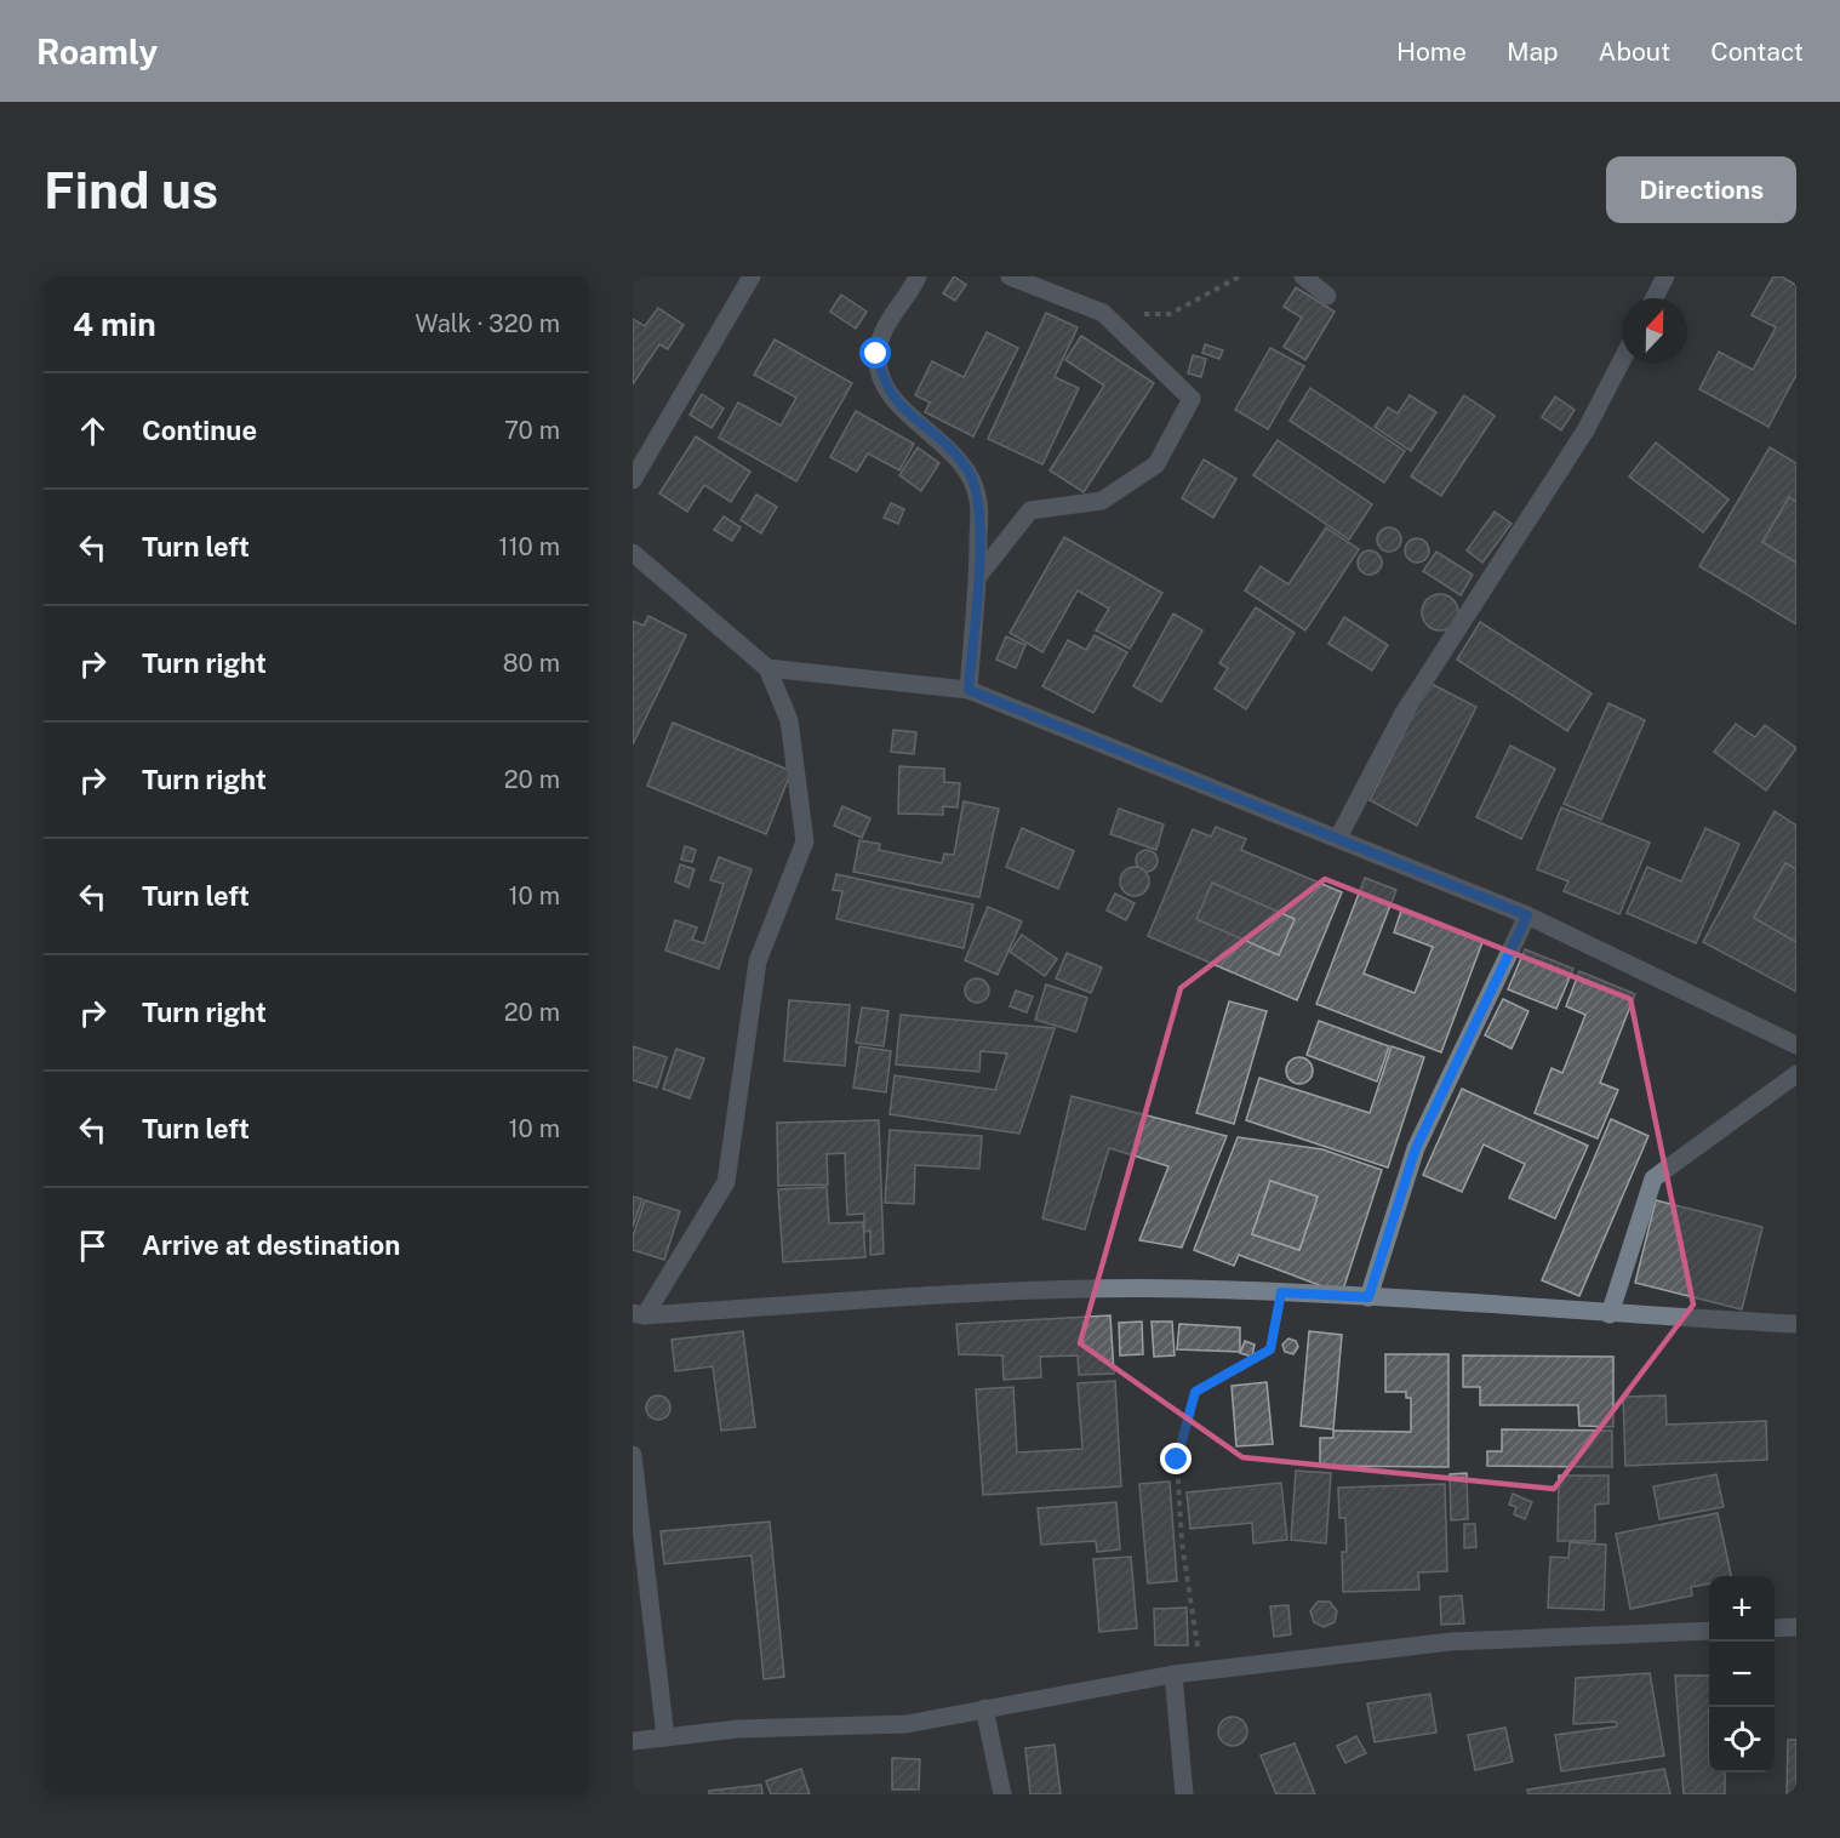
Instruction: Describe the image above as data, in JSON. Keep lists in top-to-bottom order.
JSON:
{
  "north": "top",
  "page": {
    "header": "Roamly",
    "nav": [
      "Home",
      "Map",
      "About",
      "Contact"
    ],
    "buttons": "Directions",
    "title": "Find us",
    "heading": ["4 min", "Walk · 320 m"],
    "list": [
      ["Continue", "70 m"],
      ["Turn left", "110 m"],
      ["Turn right", "80 m"],
      ["Turn right", "20 m"],
      ["Turn left", "10 m"],
      ["Turn right", "20 m"],
      ["Turn left", "10 m"],
      "Arrive at destination"
    ],
    "map_buttons": ["+", "−"]
  }
}
